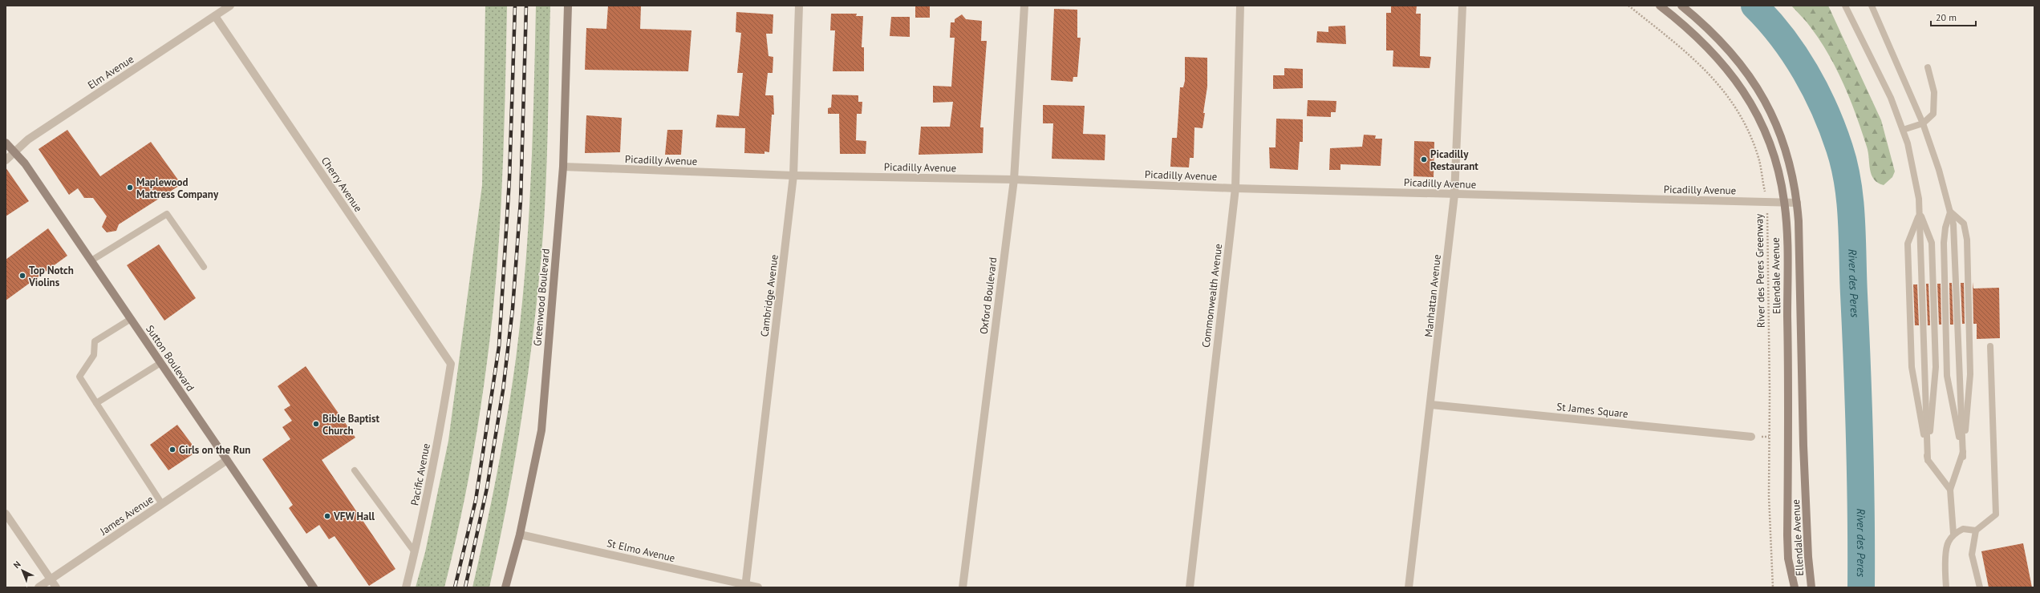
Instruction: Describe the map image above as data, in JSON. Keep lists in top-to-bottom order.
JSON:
{
  "streets": {
    "main road": ["Ellendale Avenue", "Greenwood Boulevard", "Sutton Boulevard"],
    "street": [
      "Elm Avenue",
      "Picadilly Avenue",
      "Cherry Avenue",
      "Cambridge Avenue",
      "Oxford Boulevard",
      "Commonwealth Avenue",
      "Manhattan Avenue",
      "St James Square",
      "Pacific Avenue",
      "James Avenue",
      "St Elmo Avenue"
    ],
    "path": ["River des Peres Greenway"]
  },
  "crossings": [
    ["Elm Avenue", "Cherry Avenue"],
    ["Elm Avenue", "Sutton Boulevard"],
    ["Picadilly Avenue", "River des Peres Greenway"],
    ["Picadilly Avenue", "Ellendale Avenue"],
    ["Picadilly Avenue", "Cambridge Avenue"],
    ["Picadilly Avenue", "Oxford Boulevard"],
    ["Picadilly Avenue", "Commonwealth Avenue"],
    ["Picadilly Avenue", "Manhattan Avenue"],
    ["Picadilly Avenue", "Greenwood Boulevard"],
    ["Cherry Avenue", "Pacific Avenue"],
    ["Cambridge Avenue", "St Elmo Avenue"],
    ["Manhattan Avenue", "St James Square"],
    ["Greenwood Boulevard", "St Elmo Avenue"],
    ["Sutton Boulevard", "James Avenue"]
  ],
  "water": ["River des Peres"],
  "places": [
    "Picadilly Restaurant",
    "Maplewood Mattress Company",
    "Top Notch Violins",
    "Bible Baptist Church",
    "Girls on the Run",
    "VFW Hall"
  ],
  "scale_bar": "20 m",
  "north": "top left"
}
